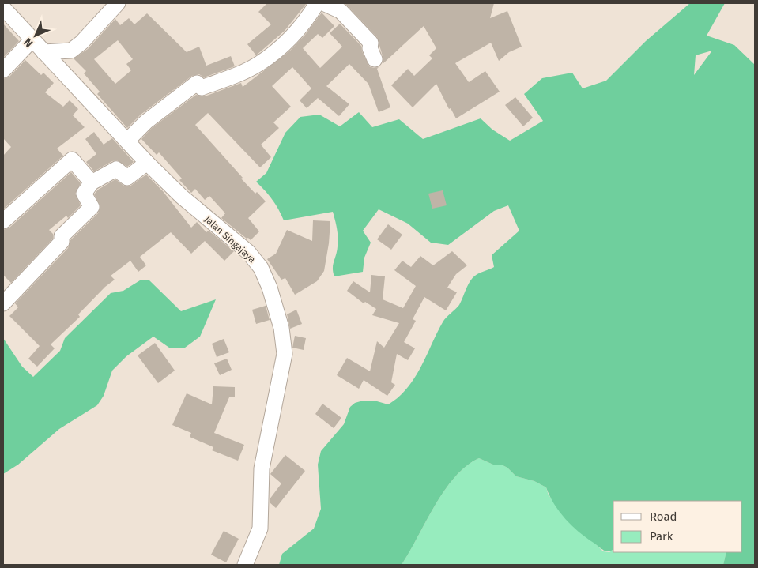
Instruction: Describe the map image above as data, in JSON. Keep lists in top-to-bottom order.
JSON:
{
  "streets": {
    "street": ["Jalan Singajaya"]
  },
  "legend": ["Road", "Park"],
  "north": "bottom left"
}
